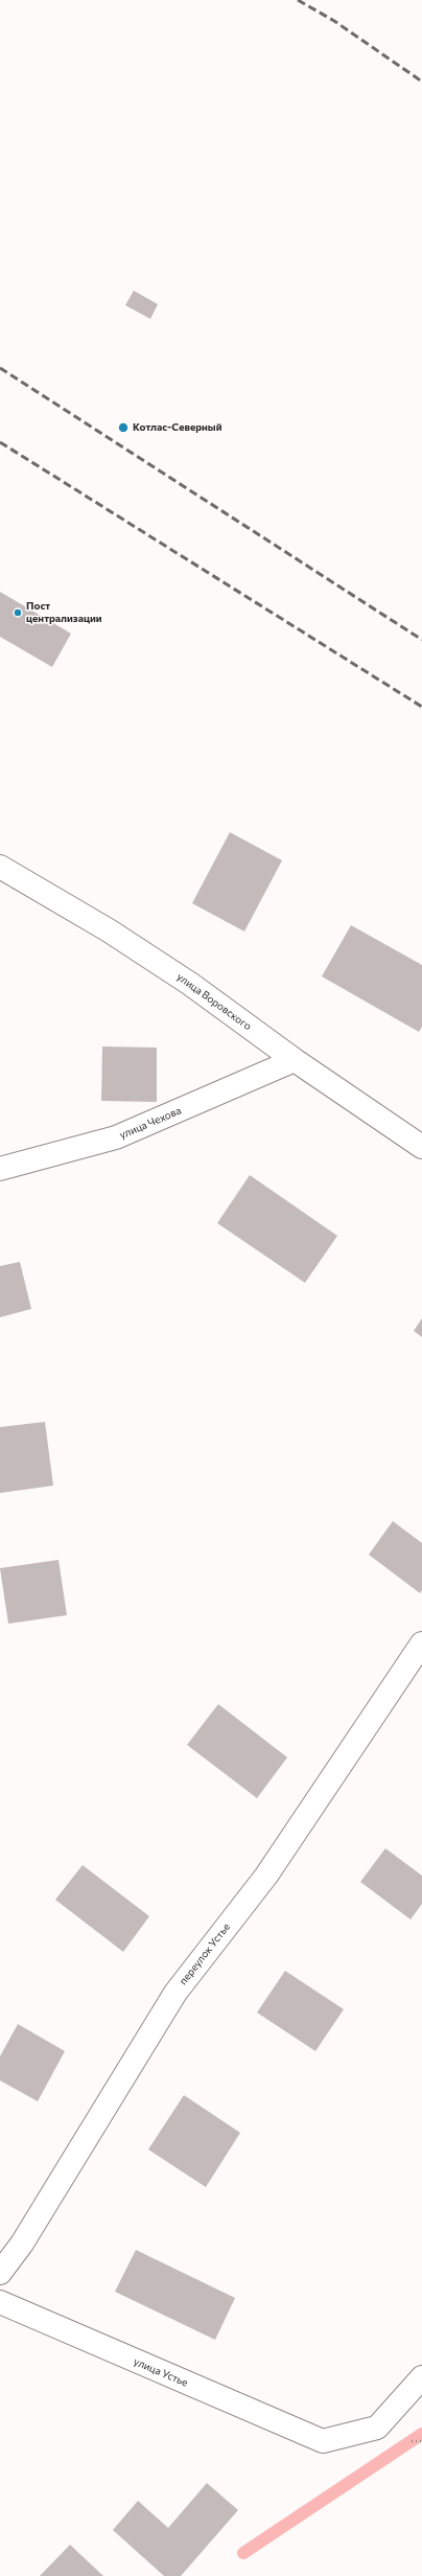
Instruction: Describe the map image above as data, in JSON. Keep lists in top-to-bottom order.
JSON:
{
  "streets": {
    "street": [
      "улица Воровского",
      "улица Чехова",
      "переулок Устье",
      "улица Устье"
    ]
  },
  "crossings": [
    ["улица Воровского", "улица Чехова"]
  ],
  "places": ["Котлас-Северный", "Пост централизации"]
}
